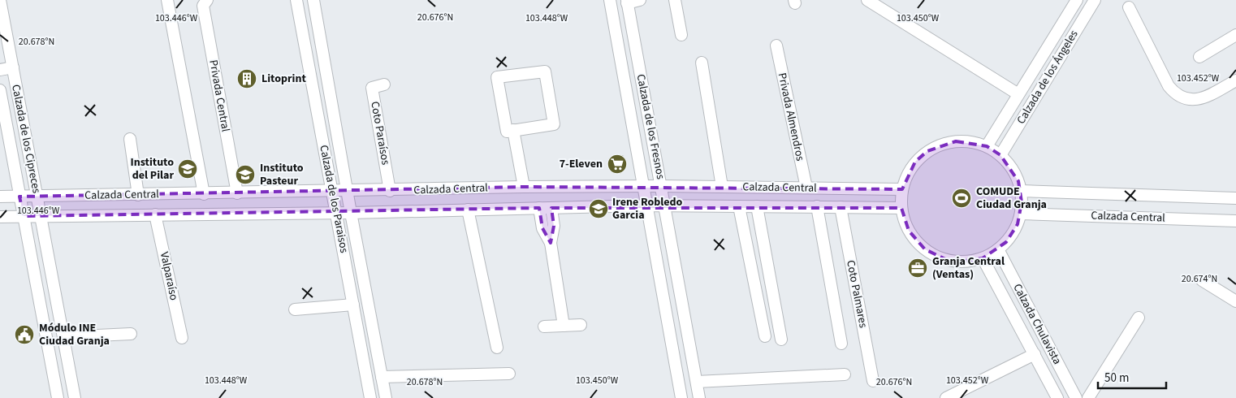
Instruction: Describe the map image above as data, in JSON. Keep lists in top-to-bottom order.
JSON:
{
  "streets": {
    "street": [
      "Calzada de los Ángeles",
      "Privada Central",
      "Privada Almendros",
      "Calzada de los Fresnos",
      "Coto Paraísos",
      "Calzada de los Cipreces",
      "Calzada Central",
      "Calzada de los Paraisos",
      "Valparaíso",
      "Coto Palmares",
      "Calzada Chulavista"
    ]
  },
  "crossings": [
    ["Calzada de los Ángeles", "Calzada Central"],
    ["Calzada de los Ángeles", "Calzada Chulavista"],
    ["Privada Central", "Calzada Central"],
    ["Privada Almendros", "Calzada Central"],
    ["Calzada de los Fresnos", "Calzada Central"],
    ["Coto Paraísos", "Calzada Central"],
    ["Calzada de los Cipreces", "Calzada Central"],
    ["Calzada Central", "Calzada de los Paraisos"],
    ["Calzada Central", "Valparaíso"],
    ["Calzada Central", "Coto Palmares"],
    ["Calzada Central", "Calzada Chulavista"]
  ],
  "places": {
    "building": ["Litoprint"],
    "supermarket": ["7-Eleven"],
    "school or university": ["Instituto del Pilar", "Instituto Pasteur", "Irene Robledo Garcia"],
    "sports": ["COMUDE Ciudad Granja"],
    "office": ["Granja Central (Ventas)"],
    "public building": ["Módulo INE Ciudad Granja"]
  },
  "scale_bar": "50 m",
  "coordinates": [
    "20.676°N",
    "103.446°W",
    "103.448°W",
    "103.450°W",
    "20.678°N",
    "103.452°W",
    "20.674°N"
  ]
}
